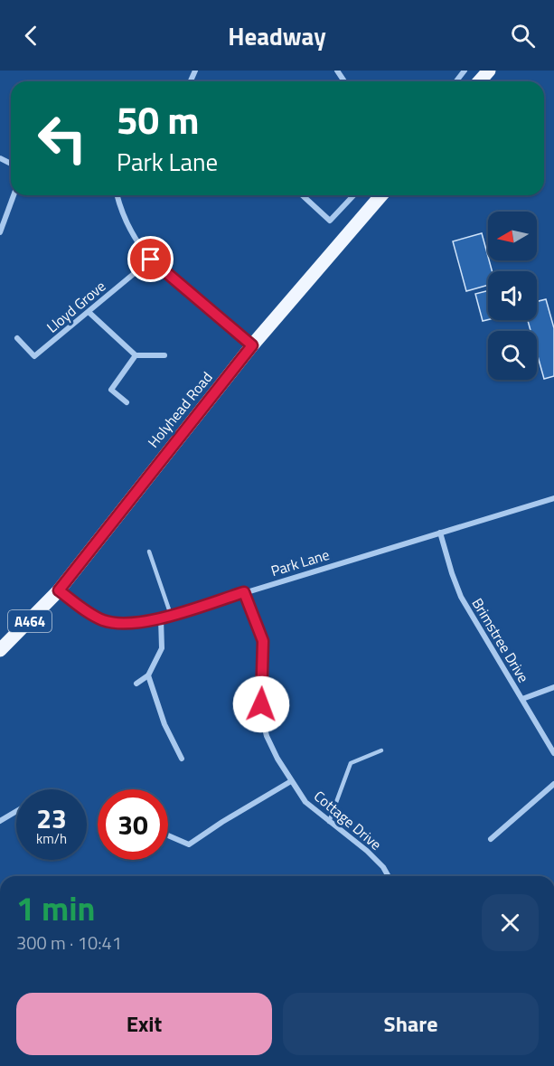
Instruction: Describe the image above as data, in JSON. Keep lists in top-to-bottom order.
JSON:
{
  "streets": {
    "main road": ["Holyhead Road", "A464"],
    "street": [
      "Lloyd Grove",
      "Park Lane",
      "Brimstree Drive",
      "Cottage Drive"
    ]
  },
  "crossings": [
    ["Holyhead Road", "Park Lane"],
    ["Park Lane", "Brimstree Drive"],
    ["Park Lane", "Cottage Drive"]
  ],
  "north": "left",
  "page": {
    "header": "Headway",
    "turn": ["50 m", "Park Lane"],
    "speed": "23 km/h",
    "limit": "30",
    "heading": ["1 min", "300 m · 10:41"],
    "buttons": ["Exit", "Share"]
  }
}
